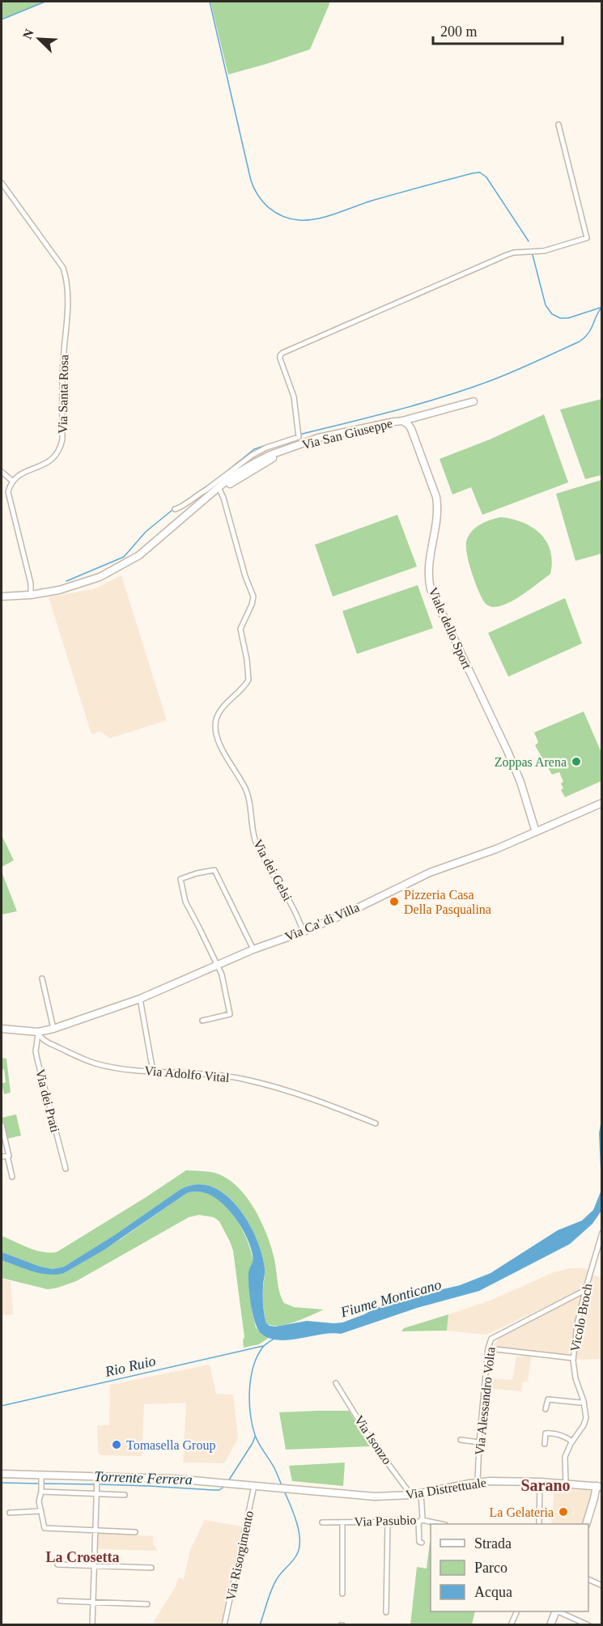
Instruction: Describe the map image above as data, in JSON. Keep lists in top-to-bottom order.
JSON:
{
  "streets": {
    "street": [
      "Via Santa Rosa",
      "Via San Giuseppe",
      "Viale dello Sport",
      "Via dei Gelsi",
      "Via Ca' di Villa",
      "Via Adolfo Vital",
      "Via dei Prati",
      "Vicolo Broch",
      "Via Alessandro Volta",
      "Via Isonzo",
      "Via Distrettuale",
      "Via Pasubio",
      "Via Risorgimento"
    ]
  },
  "crossings": [
    ["Via San Giuseppe", "Viale dello Sport"],
    ["Via San Giuseppe", "Via dei Gelsi"],
    ["Viale dello Sport", "Via Ca' di Villa"],
    ["Via dei Gelsi", "Via Ca' di Villa"],
    ["Via Ca' di Villa", "Via Adolfo Vital"],
    ["Via Ca' di Villa", "Via dei Prati"],
    ["Via Adolfo Vital", "Via dei Prati"],
    ["Vicolo Broch", "Via Alessandro Volta"],
    ["Vicolo Broch", "Via Distrettuale"],
    ["Via Alessandro Volta", "Via Distrettuale"],
    ["Via Isonzo", "Via Distrettuale"],
    ["Via Distrettuale", "Via Pasubio"],
    ["Via Distrettuale", "Via Risorgimento"]
  ],
  "districts": ["Sarano", "La Crosetta"],
  "water": ["Fiume Monticano", "Rio Ruio", "Torrente Ferrera"],
  "places": [
    "Zoppas Arena",
    "Pizzeria Casa Della Pasqualina",
    "Tomasella Group",
    "La Gelateria"
  ],
  "legend": ["Strada", "Parco", "Acqua"],
  "scale_bar": "200 m",
  "north": "top left"
}
